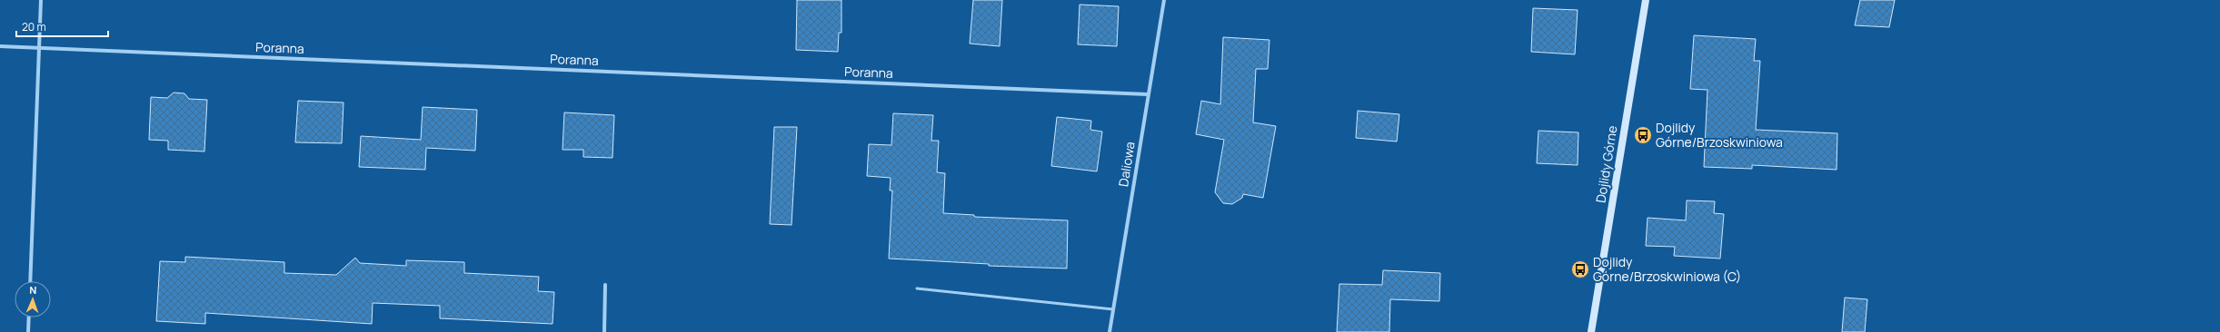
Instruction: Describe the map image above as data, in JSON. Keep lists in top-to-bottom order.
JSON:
{
  "streets": {
    "street": ["Poranna", "Daliowa", "Dojlidy Górne"]
  },
  "crossings": [
    ["Poranna", "Daliowa"]
  ],
  "places": {
    "bus stop": ["Dojlidy Górne/Brzoskwiniowa", "Dojlidy Górne/Brzoskwiniowa (C)"]
  },
  "scale_bar": "20 m",
  "north": "top"
}
